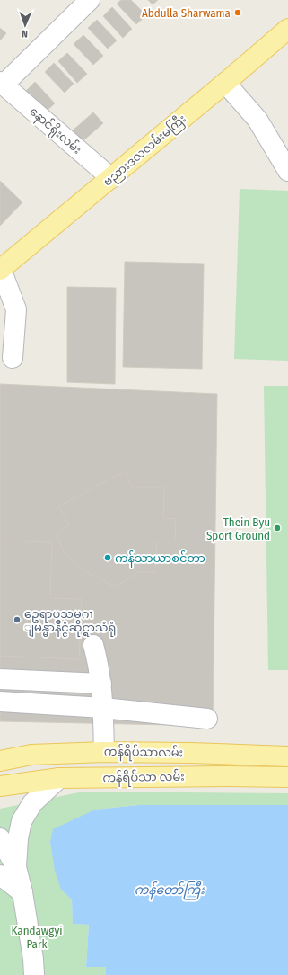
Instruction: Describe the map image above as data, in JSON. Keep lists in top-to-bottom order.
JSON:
{
  "streets": {
    "main road": ["ဗညားဒလလမ်းမကြီး", "ကန်ရိပ်သာလမ်း", "ကန်ရိပ်သာ လမ်း"],
    "street": ["နောင်ရိုးလမ်း"]
  },
  "crossings": [
    ["နောင်ရိုးလမ်း", "ဗညားဒလလမ်းမကြီး"]
  ],
  "water": ["ကန်တော်ကြီး"],
  "parks": ["Kandawgyi Park"],
  "places": [
    "Abdulla Sharwama",
    "Thein Byu Sport Ground",
    "ကန်သာယာစင်တာ",
    "ဥေရာပသမဂၢ ျမန္မာနိဳင္ငံဆိုင္ရာသံရုံ"
  ],
  "north": "bottom"
}
